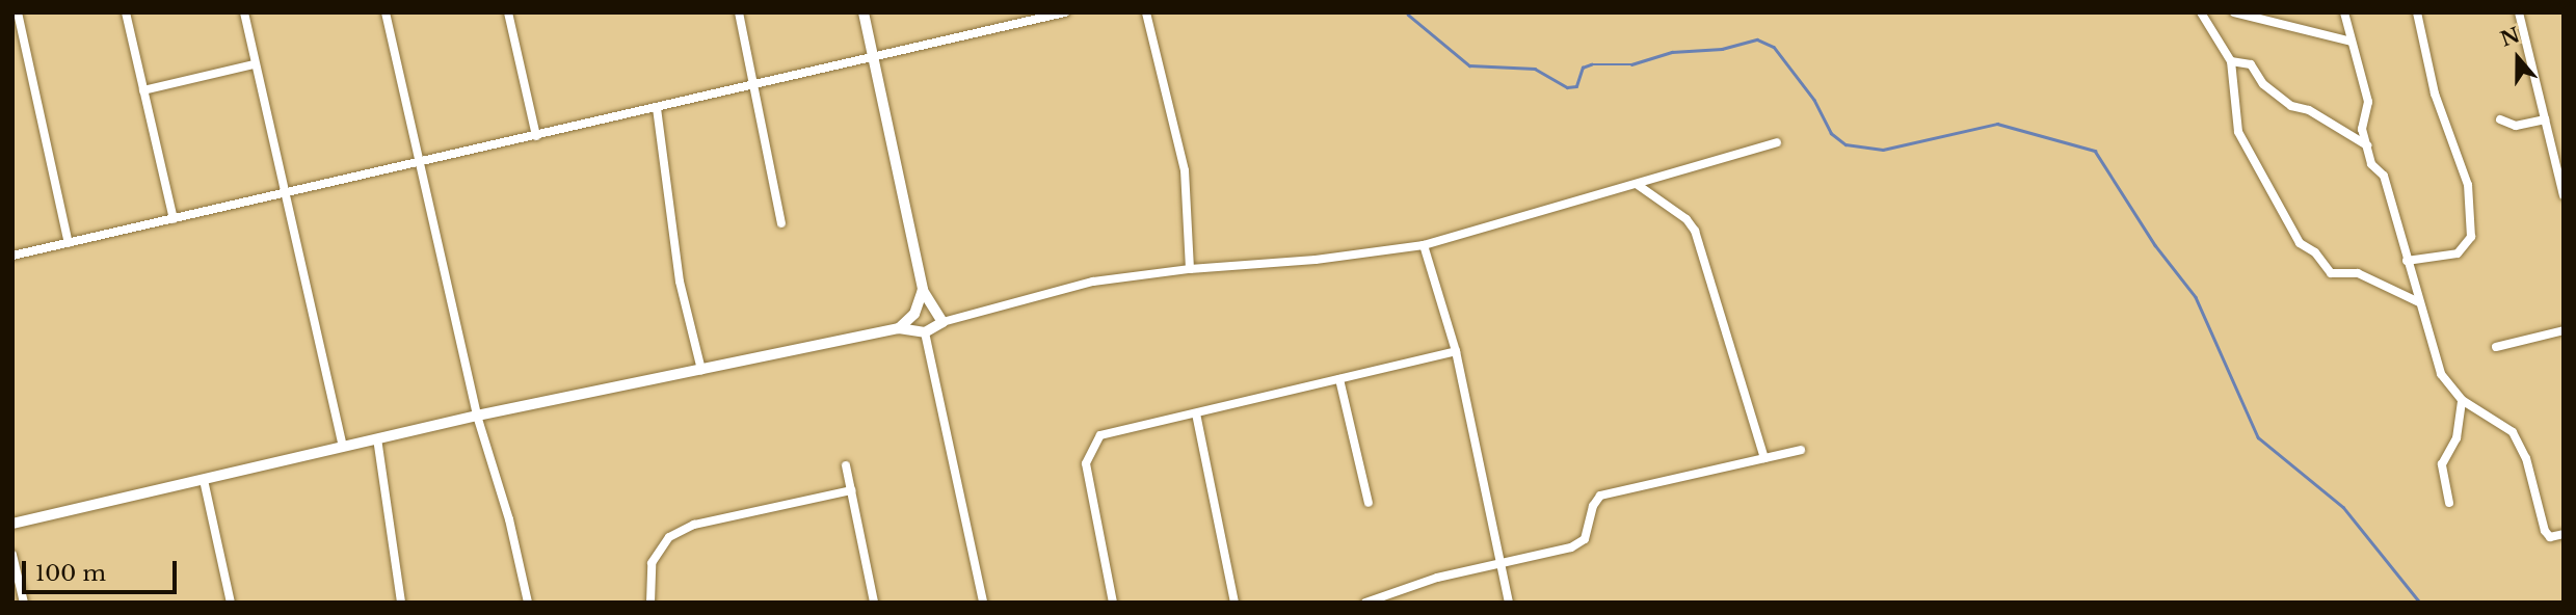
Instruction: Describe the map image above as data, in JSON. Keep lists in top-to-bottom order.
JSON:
{
  "scale_bar": "100 m",
  "north": "top"
}
